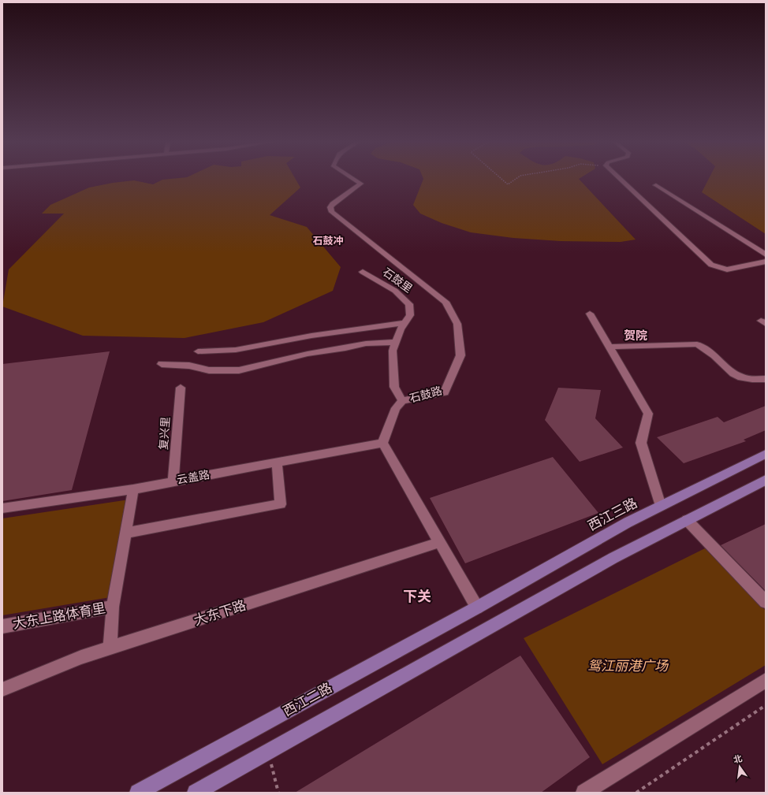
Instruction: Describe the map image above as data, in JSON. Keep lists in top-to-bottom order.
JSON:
{
  "streets": {
    "main road": ["西江三路", "西江二路"],
    "street": [
      "石鼓里",
      "石鼓路",
      "复兴里",
      "云盖路",
      "大东下路",
      "大东上路体育里"
    ]
  },
  "crossings": [
    ["石鼓里", "石鼓路"],
    ["石鼓路", "云盖路"],
    ["复兴里", "云盖路"],
    ["西江三路", "西江二路"],
    ["大东下路", "大东上路体育里"]
  ],
  "districts": ["石鼓冲", "贺院", "下关"],
  "parks": ["鸳江丽港广场"],
  "north": "top"
}
